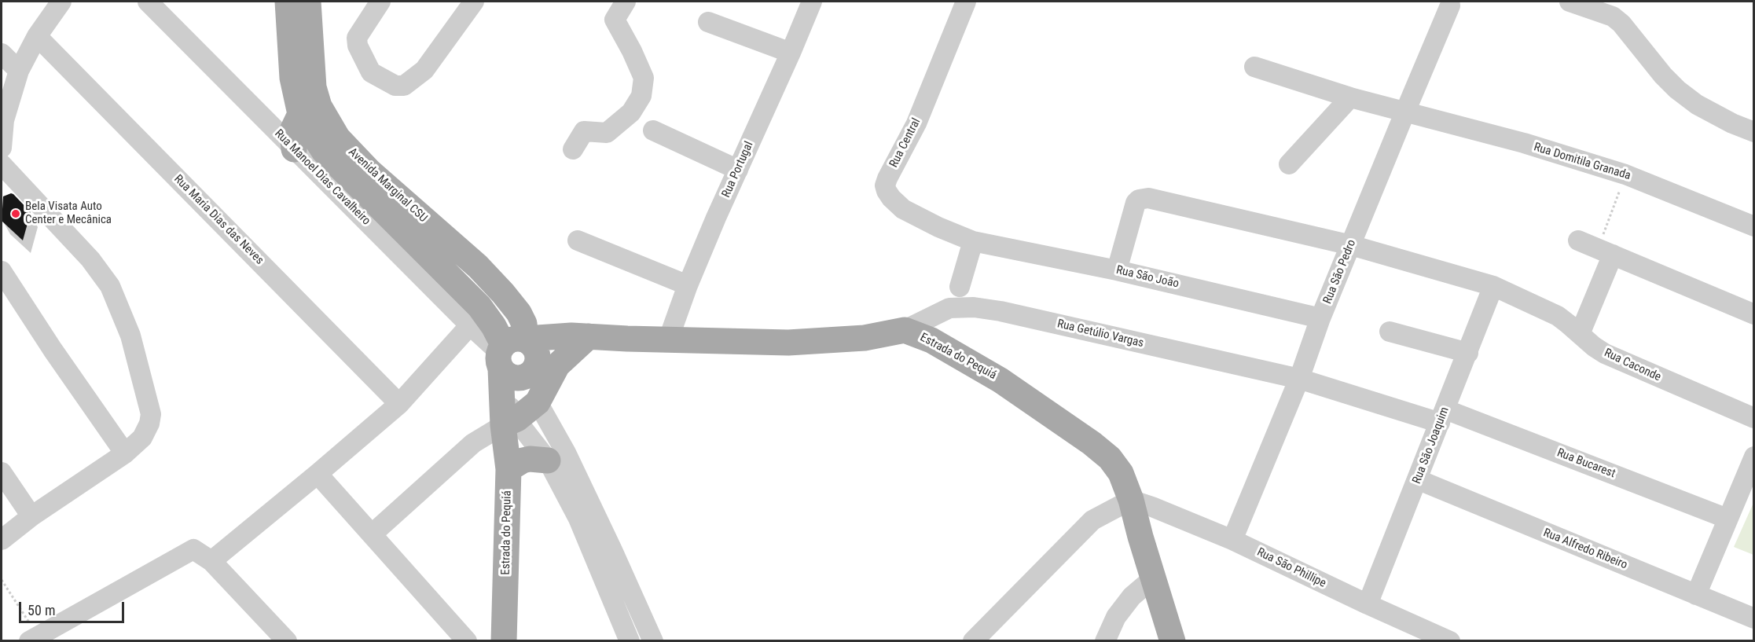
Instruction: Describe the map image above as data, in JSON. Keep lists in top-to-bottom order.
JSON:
{
  "streets": {
    "main road": ["Avenida Marginal CSU", "Estrada do Pequiá"],
    "street": [
      "Rua Central",
      "Rua Domitila Granada",
      "Rua Portugal",
      "Rua Manoel Dias Cavalheiro",
      "Rua Maria Dias das Neves",
      "Rua São Pedro",
      "Rua São João",
      "Rua Getúlio Vargas",
      "Rua Caconde",
      "Rua São Joaquim",
      "Rua Bucarest",
      "Rua Alfredo Ribeiro",
      "Rua São Phillipe"
    ]
  },
  "crossings": [
    ["Rua Central", "Rua São João"],
    ["Rua Domitila Granada", "Rua São Pedro"],
    ["Rua Manoel Dias Cavalheiro", "Avenida Marginal CSU"],
    ["Rua Manoel Dias Cavalheiro", "Estrada do Pequiá"],
    ["Avenida Marginal CSU", "Estrada do Pequiá"],
    ["Rua São Pedro", "Rua São João"],
    ["Rua São Pedro", "Rua Getúlio Vargas"],
    ["Rua São Pedro", "Rua Caconde"],
    ["Rua São Pedro", "Rua São Phillipe"],
    ["Rua São João", "Rua Caconde"],
    ["Rua Getúlio Vargas", "Estrada do Pequiá"],
    ["Rua Getúlio Vargas", "Rua São Joaquim"],
    ["Rua Getúlio Vargas", "Rua Bucarest"],
    ["Estrada do Pequiá", "Rua São Phillipe"],
    ["Rua Caconde", "Rua São Joaquim"],
    ["Rua São Joaquim", "Rua Bucarest"],
    ["Rua São Joaquim", "Rua Alfredo Ribeiro"],
    ["Rua São Joaquim", "Rua São Phillipe"]
  ],
  "places": ["Bela Visata Auto Center e Mecânica"],
  "scale_bar": "50 m"
}
